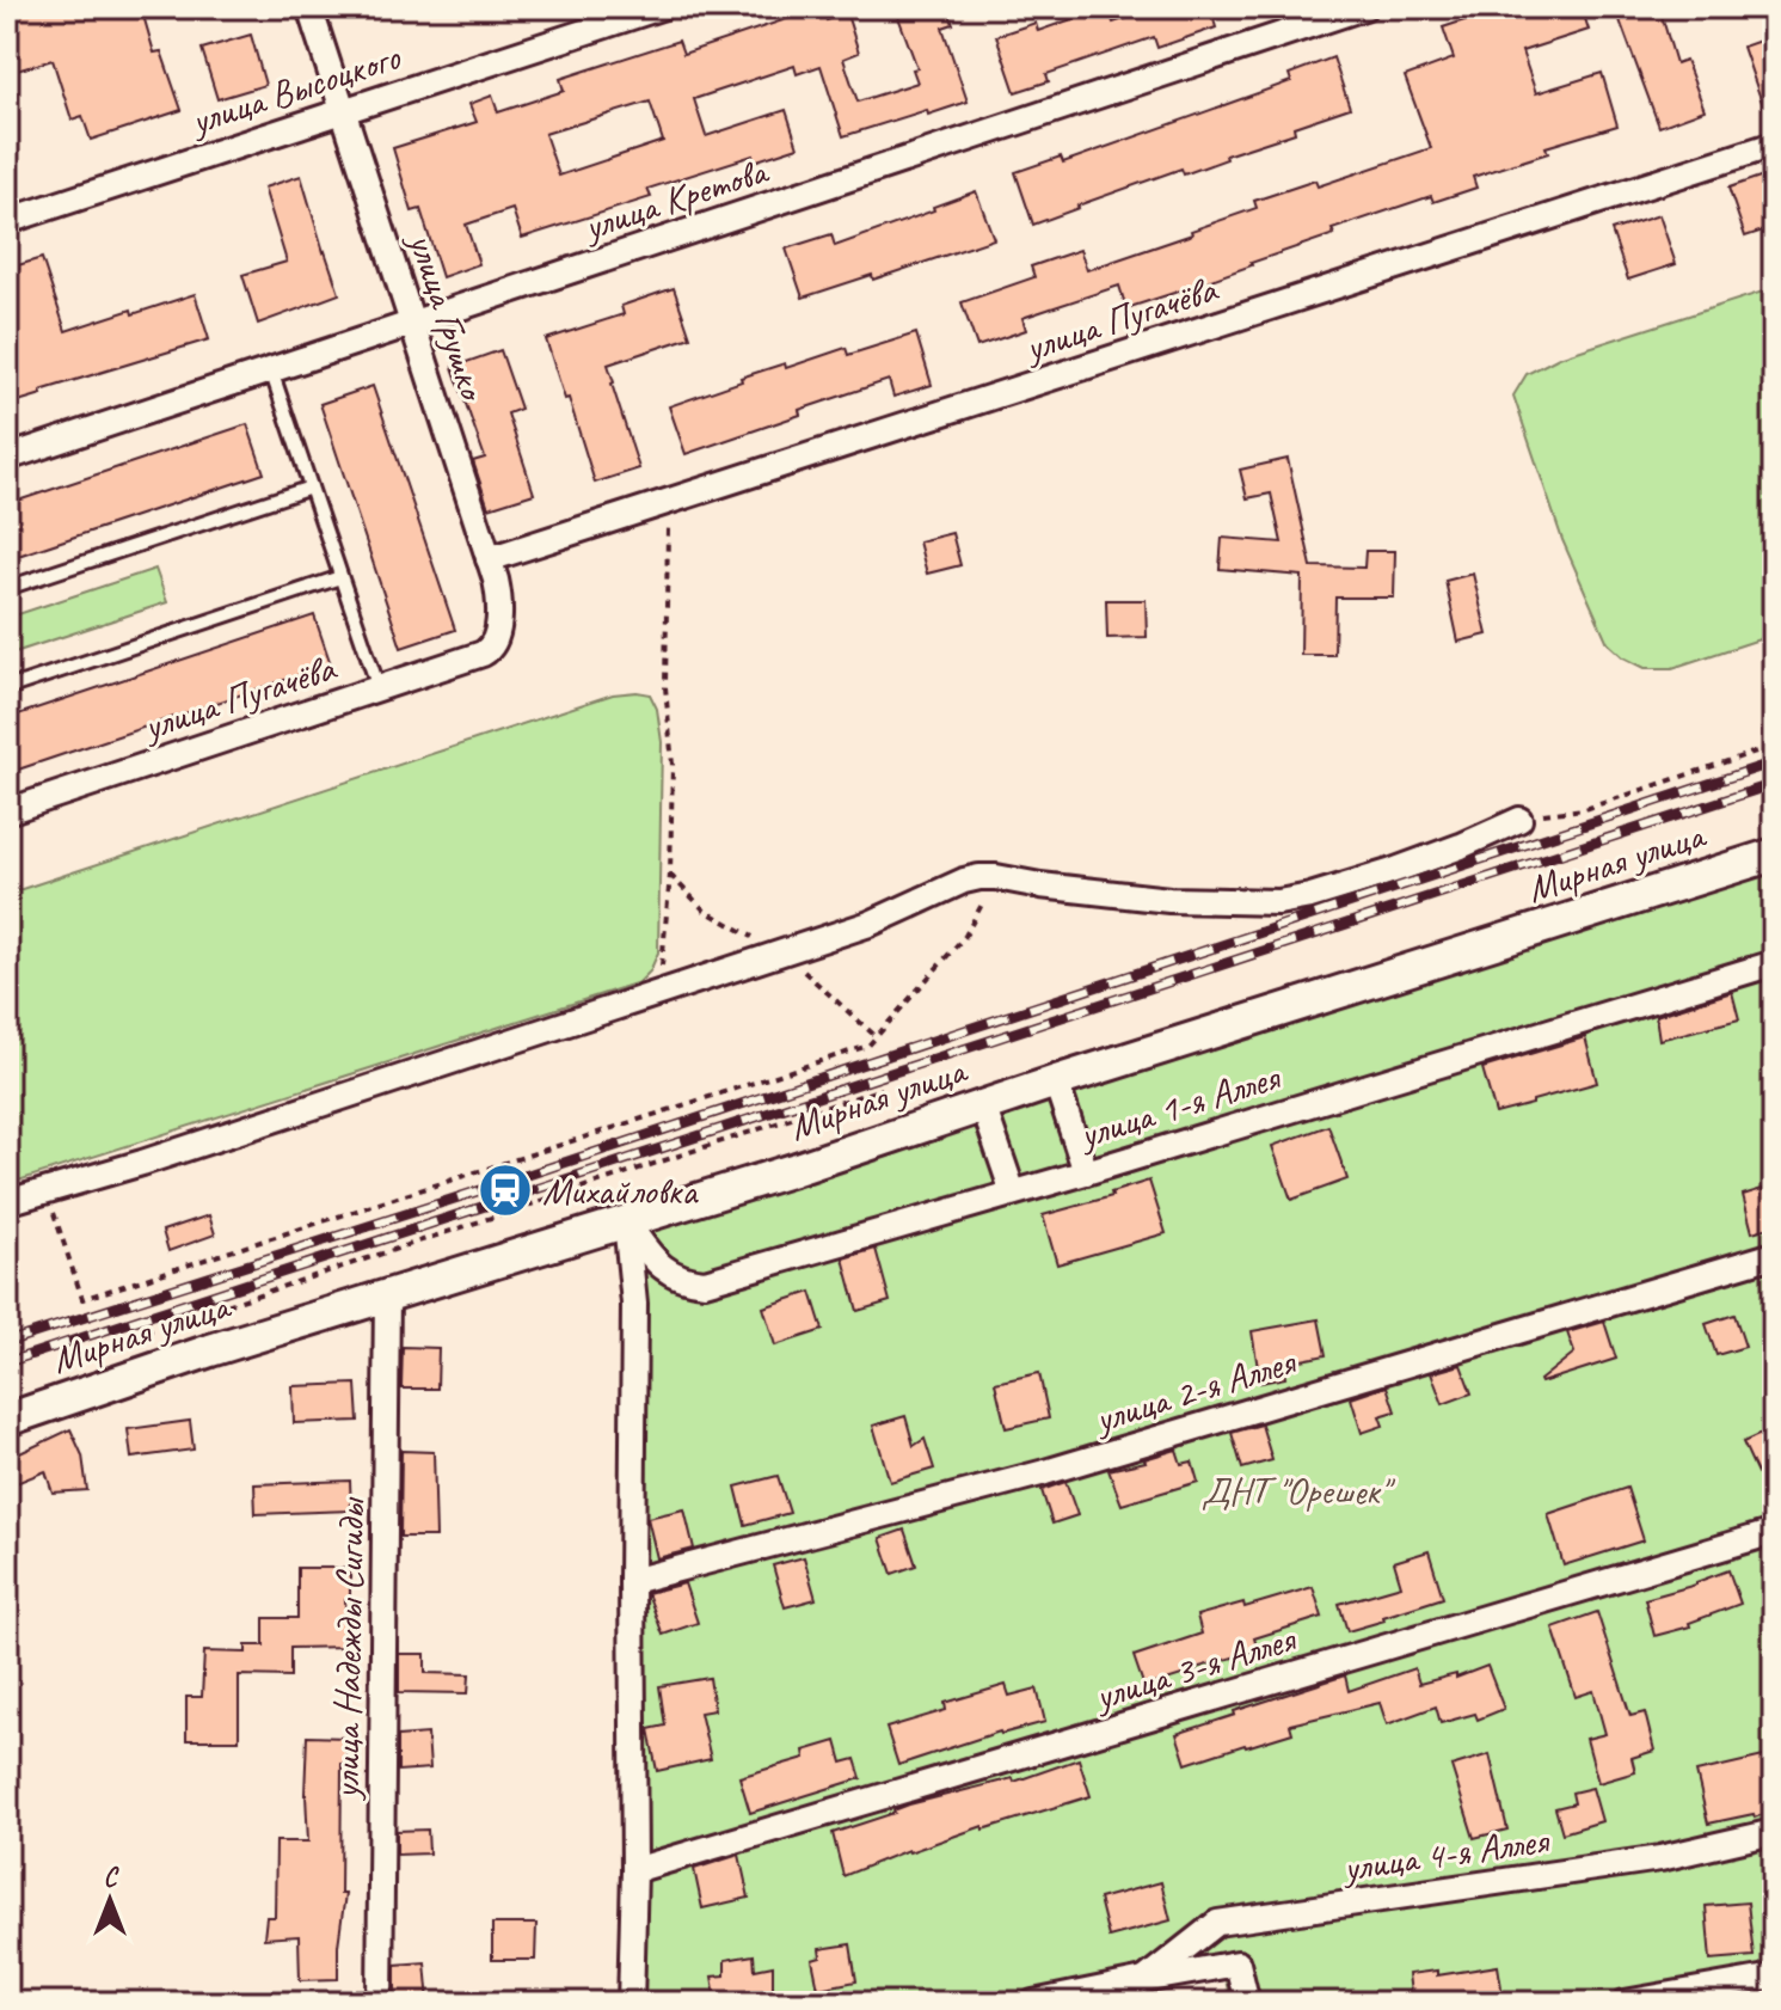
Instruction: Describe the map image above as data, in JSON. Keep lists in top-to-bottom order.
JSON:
{
  "streets": {
    "street": [
      "улица Высоцкого",
      "улица Кретова",
      "улица Грушко",
      "улица Пугачёва",
      "Мирная улица",
      "улица 1-я Аллея",
      "улица 2-я Аллея",
      "улица Надежды Сигиды",
      "улица 3-я Аллея",
      "улица 4-я Аллея"
    ]
  },
  "crossings": [
    ["улица Высоцкого", "улица Грушко"],
    ["улица Кретова", "улица Грушко"],
    ["улица Грушко", "улица Пугачёва"],
    ["Мирная улица", "улица 1-я Аллея"],
    ["Мирная улица", "улица Надежды Сигиды"]
  ],
  "parks": ["ДНТ \"Орешек\""],
  "places": {
    "station": ["Михайловка"]
  },
  "north": "top"
}
